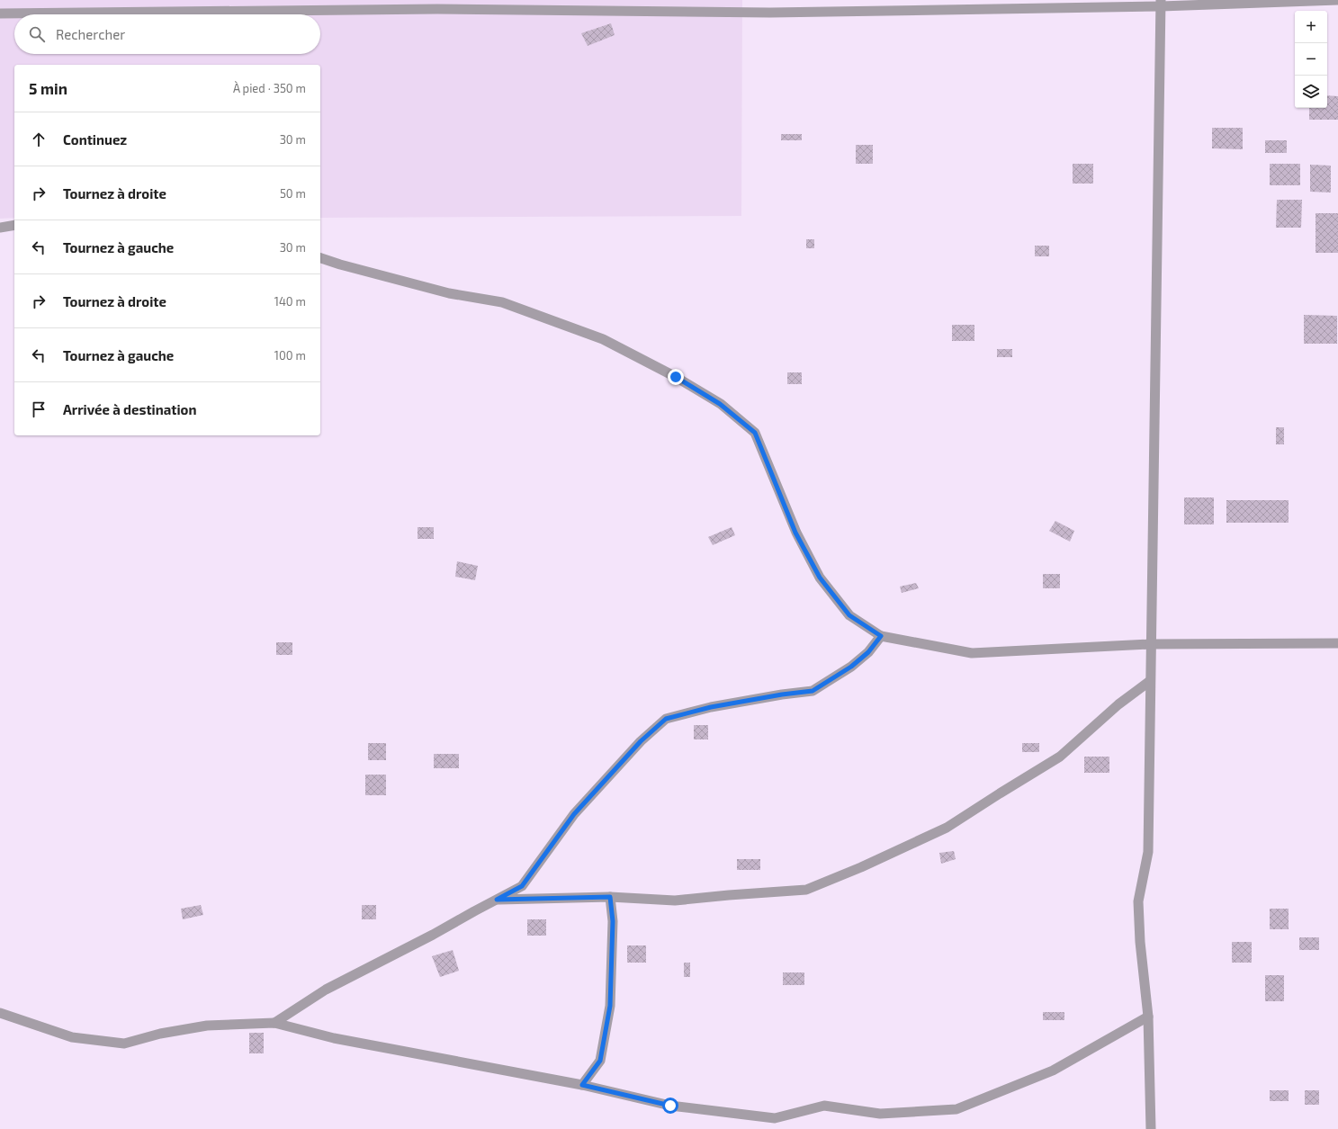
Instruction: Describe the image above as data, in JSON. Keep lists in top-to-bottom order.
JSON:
{
  "page": {
    "map_buttons": ["+", "−"],
    "search": "Rechercher",
    "heading": ["5 min", "À pied · 350 m"],
    "list": [
      ["Continuez", "30 m"],
      ["Tournez à droite", "50 m"],
      ["Tournez à gauche", "30 m"],
      ["Tournez à droite", "140 m"],
      ["Tournez à gauche", "100 m"],
      "Arrivée à destination"
    ]
  }
}
